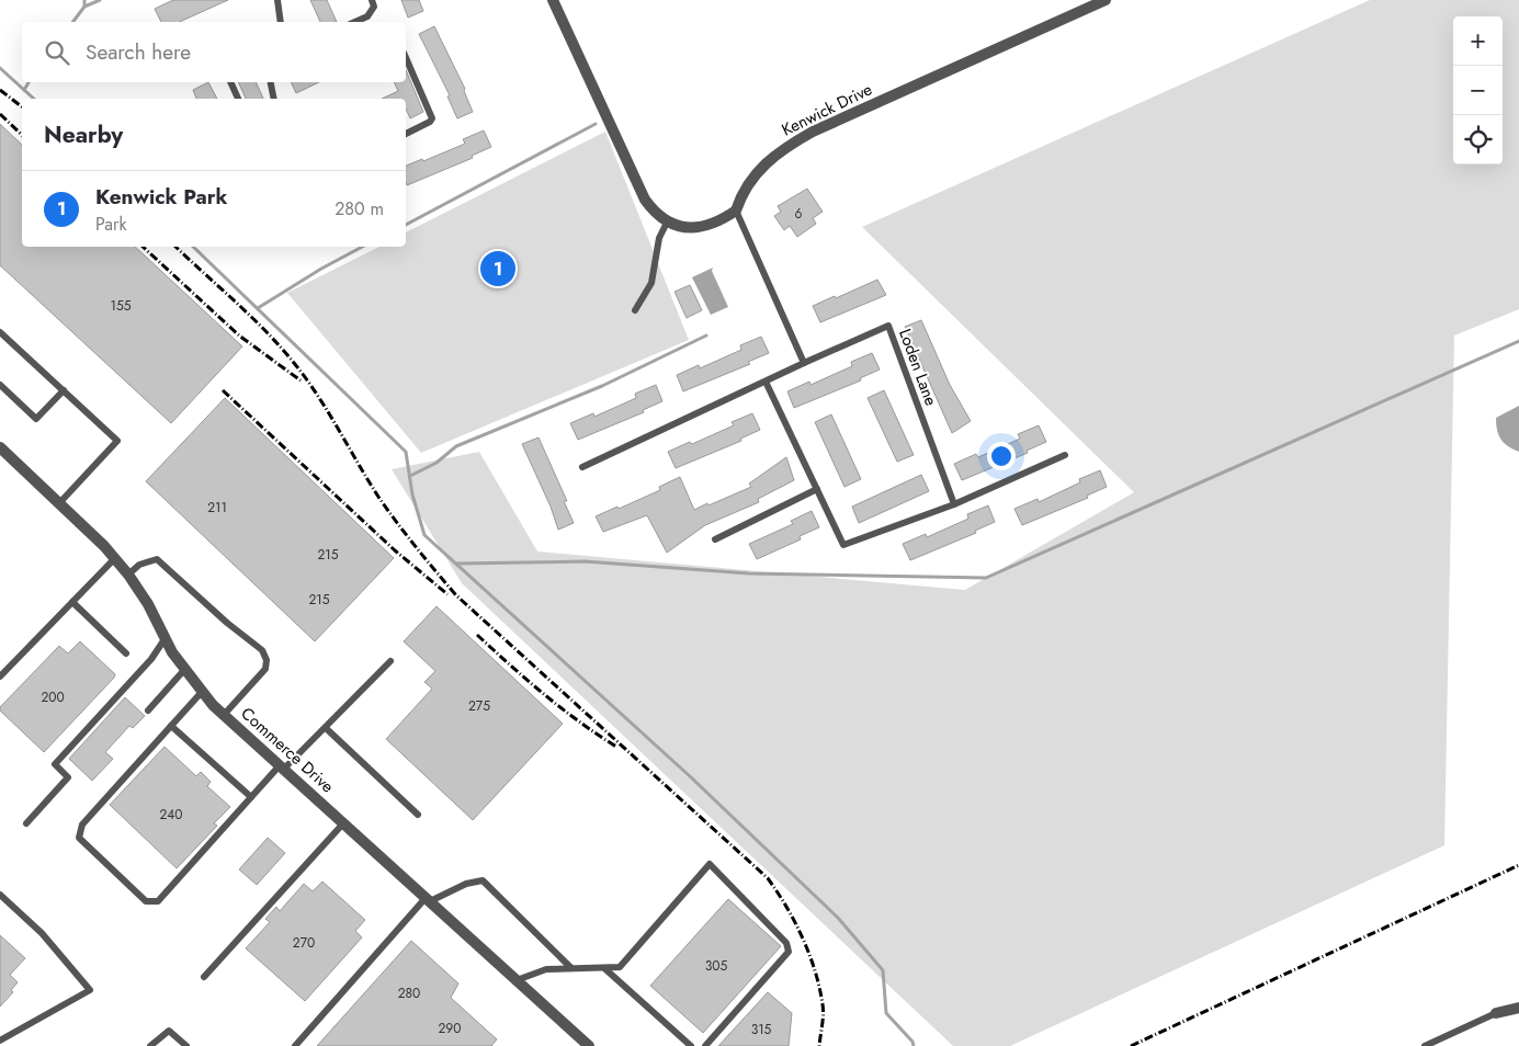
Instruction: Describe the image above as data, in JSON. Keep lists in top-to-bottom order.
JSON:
{
  "streets": {
    "street": ["Kenwick Drive", "Commerce Drive"],
    "lane": ["Loden Lane"]
  },
  "house_numbers": [
    "6",
    "155",
    "211",
    "215",
    "215",
    "200",
    "275",
    "240",
    "270",
    "305",
    "280",
    "290",
    "315"
  ],
  "page": {
    "map_buttons": ["+", "−"],
    "search": "Search here",
    "heading": "Nearby",
    "list": [
      {
        "mark": "1",
        "name": "Kenwick Park",
        "note": "Park",
        "value": "280 m"
      }
    ],
    "pins": "1"
  }
}
